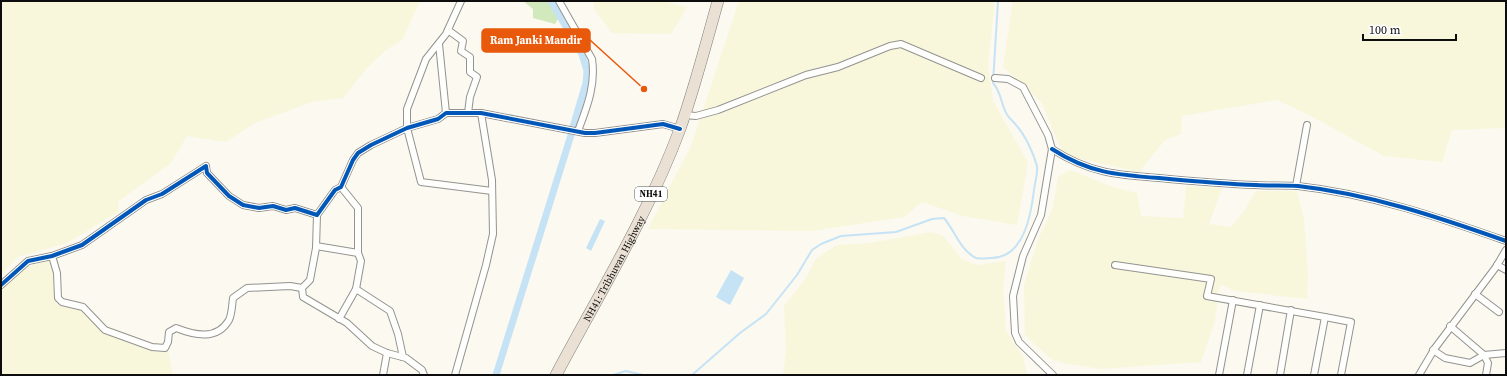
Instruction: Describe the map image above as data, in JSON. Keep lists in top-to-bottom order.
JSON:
{
  "streets": {
    "highway": ["NH41", "NH41: Tribhuvan Highway"]
  },
  "places": ["Ram Janki Mandir"],
  "scale_bar": "100 m"
}
